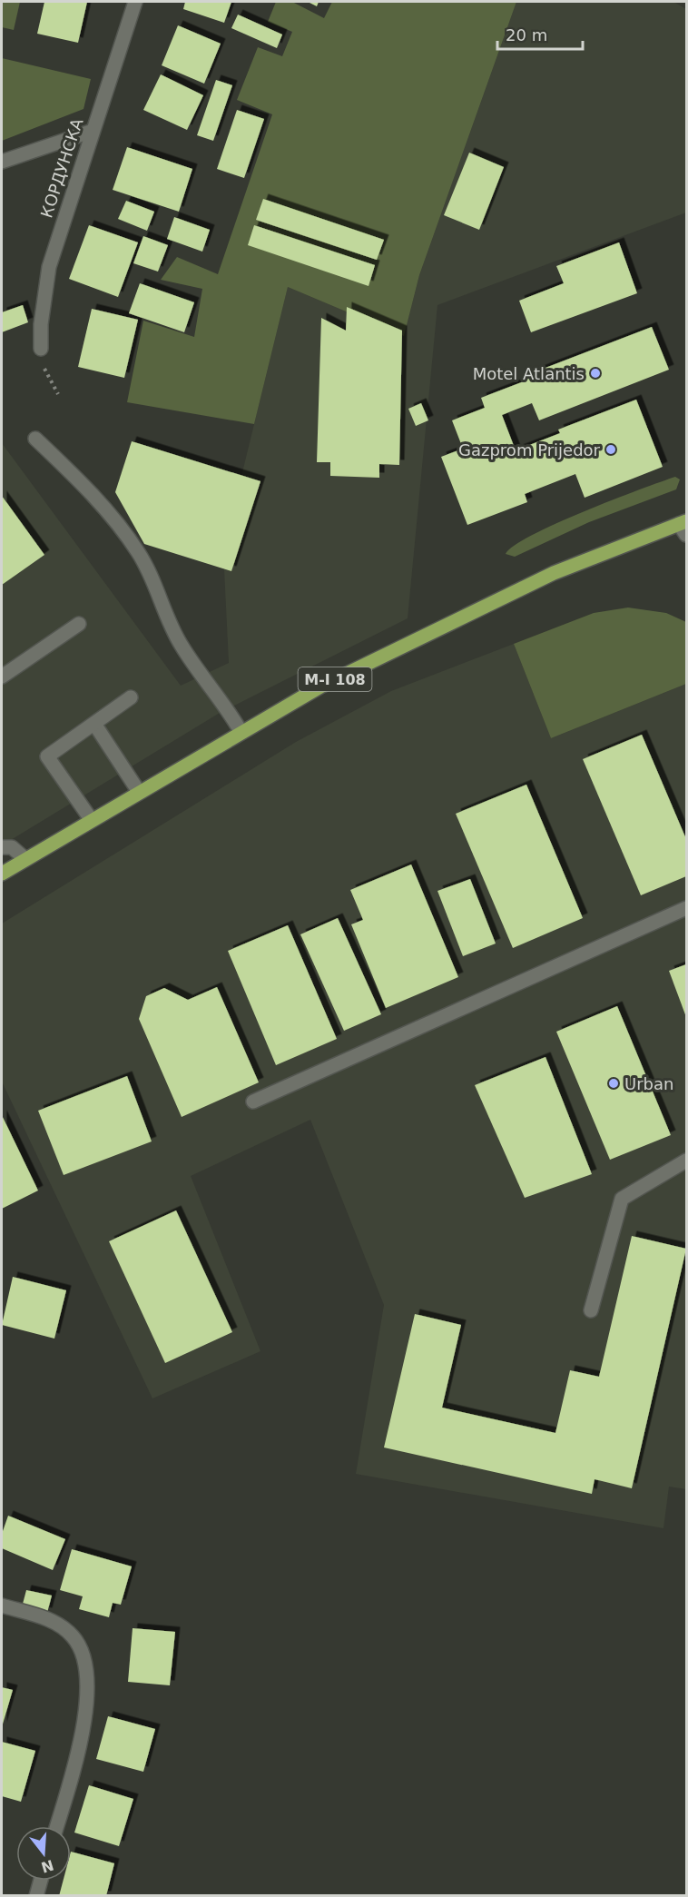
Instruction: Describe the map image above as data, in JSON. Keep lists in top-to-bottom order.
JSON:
{
  "streets": {
    "main road": ["M-I 108"],
    "street": ["КОРДУНСКА"]
  },
  "places": ["Motel Atlantis", "Gazprom Prijedor", "Urban"],
  "scale_bar": "20 m",
  "north": "bottom"
}
